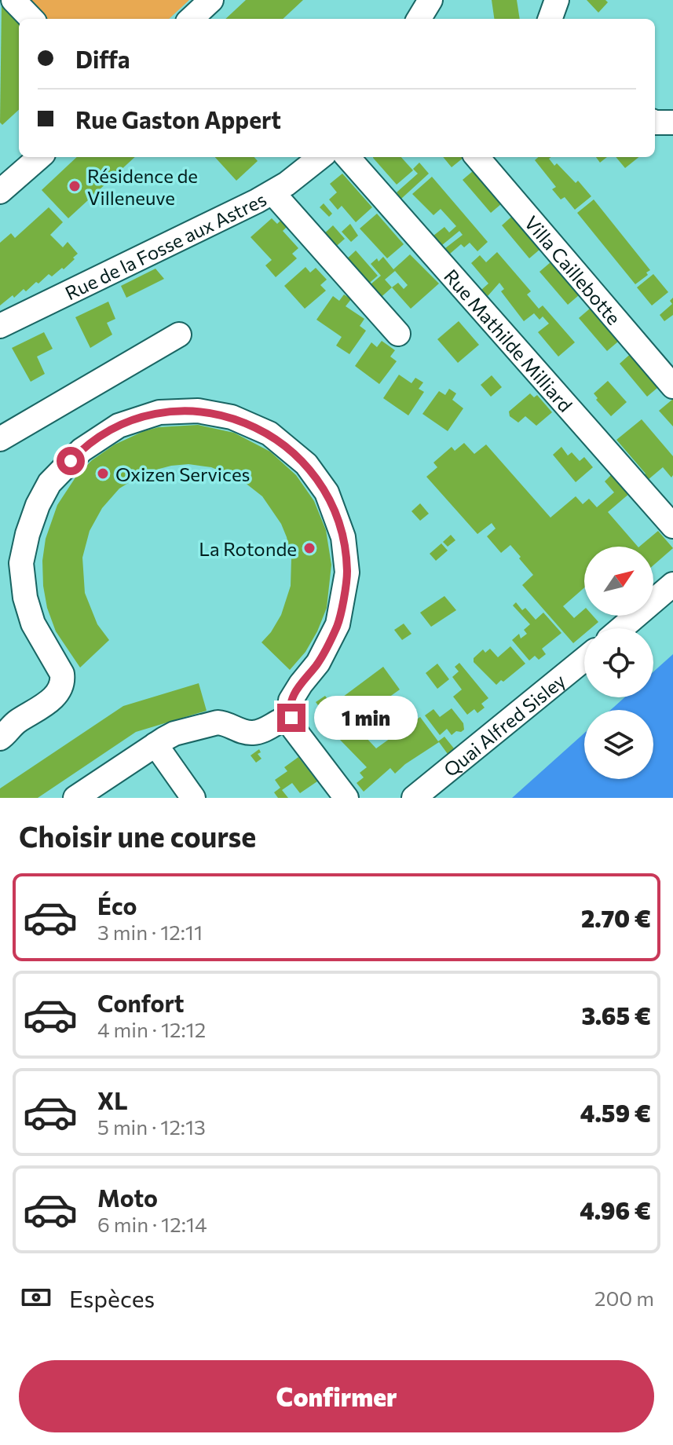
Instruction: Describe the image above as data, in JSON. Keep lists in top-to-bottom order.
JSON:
{
  "streets": {
    "street": [
      "Rue de la Fosse aux Astres",
      "Villa Caillebotte",
      "Rue Mathilde Milliard",
      "Quai Alfred Sisley"
    ]
  },
  "places": ["Résidence de Villeneuve", "Oxizen Services", "La Rotonde"],
  "north": "top right",
  "page": {
    "banner": ["Diffa", "Rue Gaston Appert"],
    "bubble": "1 min",
    "heading": "Choisir une course",
    "list": [
      {
        "name": "Éco",
        "note": "3 min · 12:11",
        "value": "2.70 €"
      },
      {
        "name": "Confort",
        "note": "4 min · 12:12",
        "value": "3.65 €"
      },
      {
        "name": "XL",
        "note": "5 min · 12:13",
        "value": "4.59 €"
      },
      {
        "name": "Moto",
        "note": "6 min · 12:14",
        "value": "4.96 €"
      }
    ],
    "pay": ["Espèces", "200 m"],
    "buttons": "Confirmer"
  }
}
